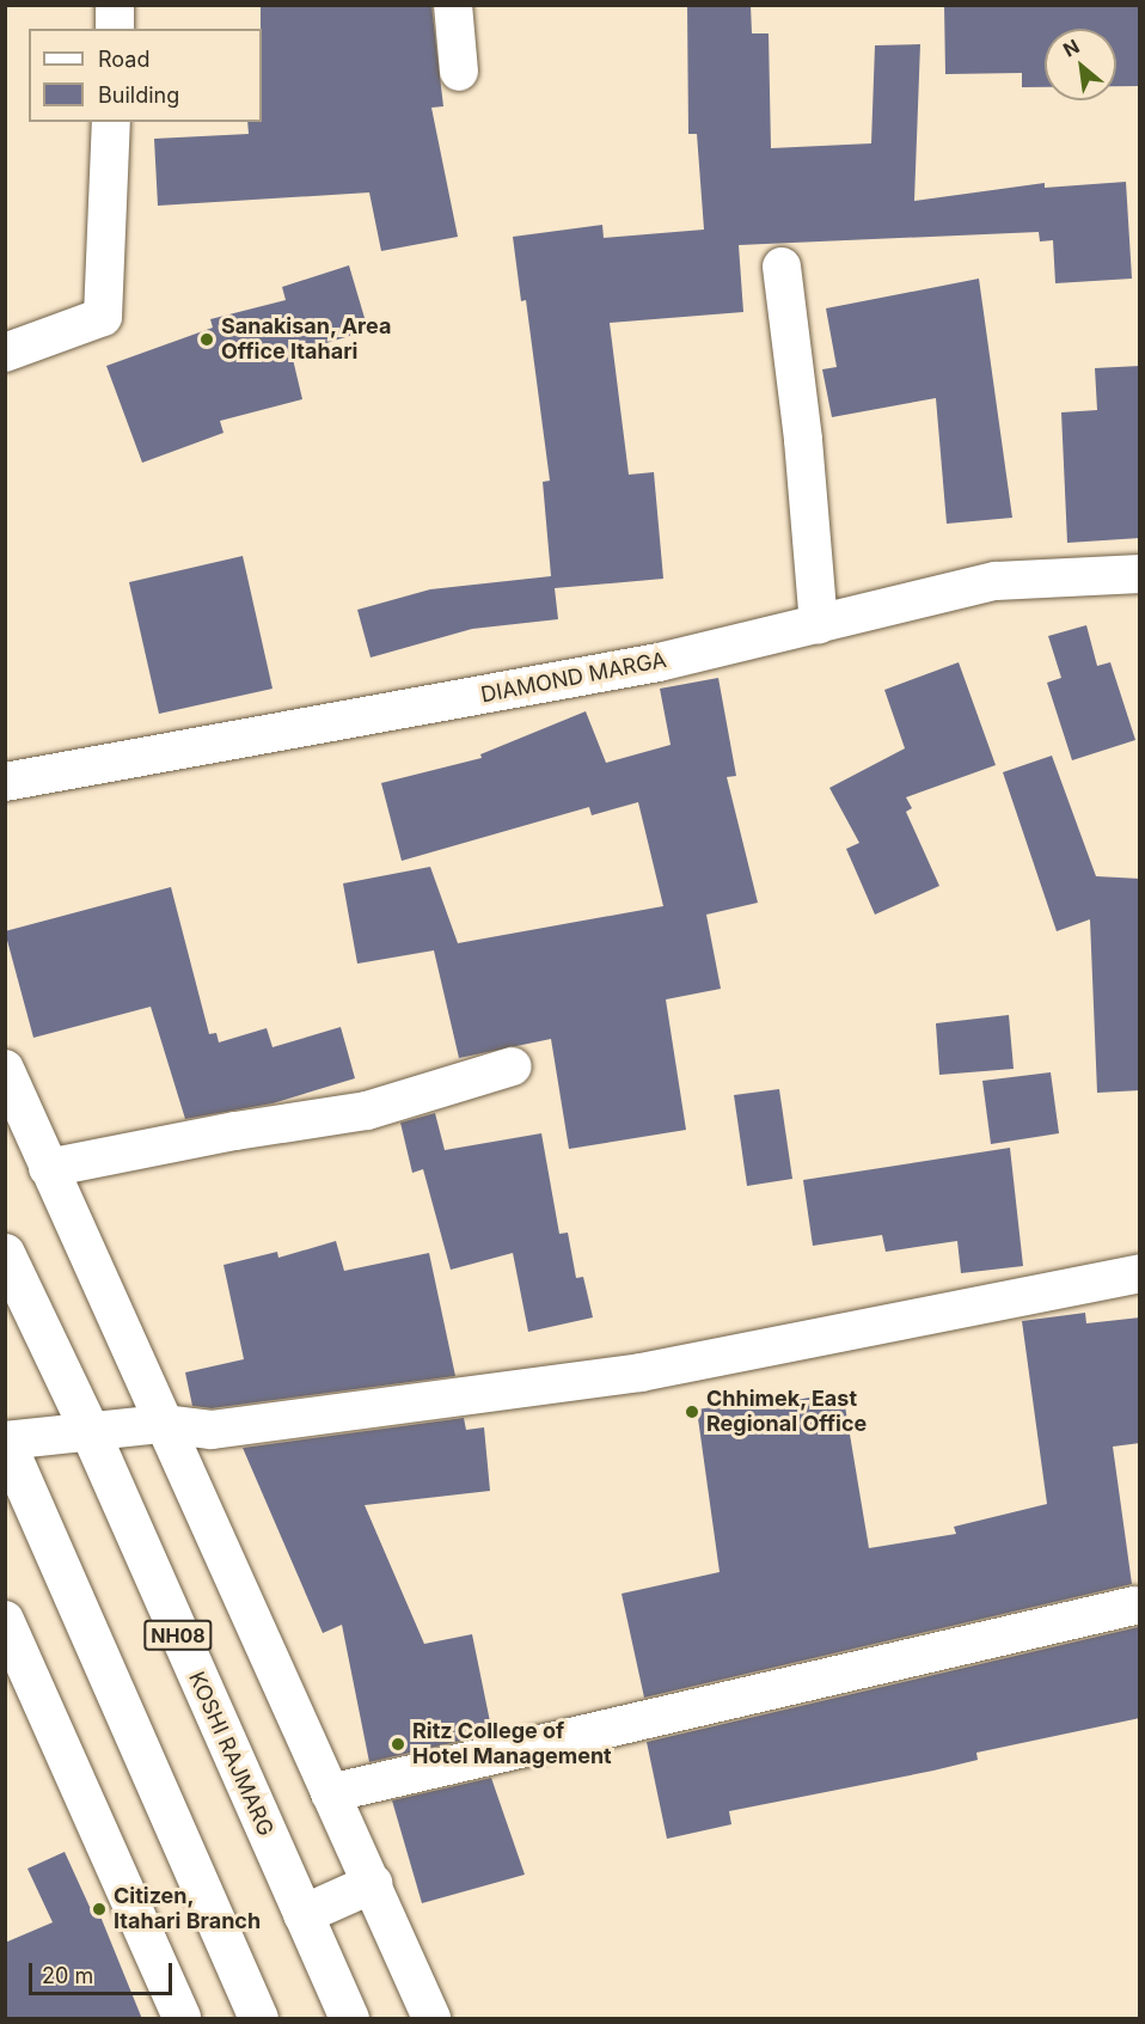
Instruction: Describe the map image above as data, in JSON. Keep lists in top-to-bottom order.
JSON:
{
  "streets": {
    "main road": ["NH08", "KOSHI RAJMARG"],
    "street": ["DIAMOND MARGA"]
  },
  "places": [
    "Sanakisan, Area Office Itahari",
    "Chhimek, East Regional Office",
    "Ritz College of Hotel Management",
    "Citizen, Itahari Branch"
  ],
  "legend": ["Road", "Building"],
  "scale_bar": "20 m",
  "north": "top left"
}
